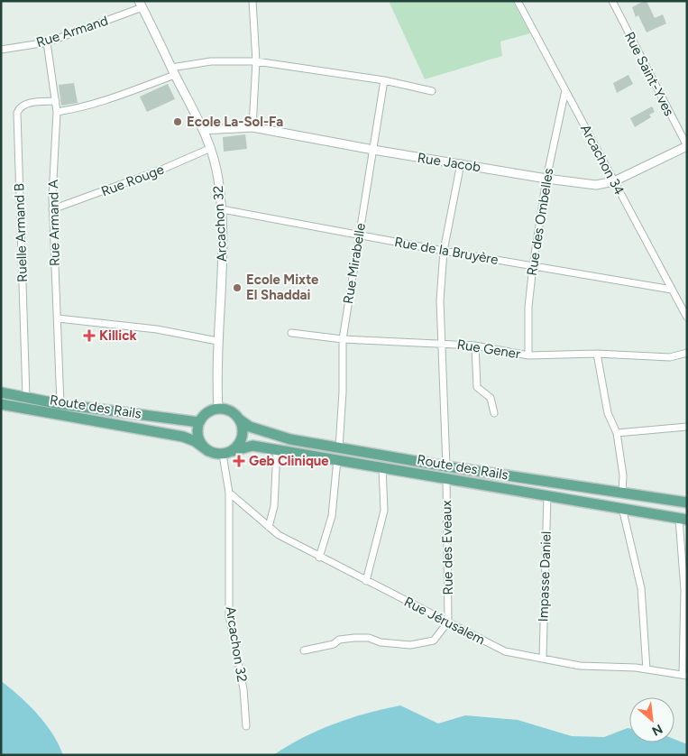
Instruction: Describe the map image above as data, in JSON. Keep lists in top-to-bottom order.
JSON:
{
  "streets": {
    "main road": ["Route des Rails"],
    "street": [
      "Rue Armand",
      "Rue Saint-Yves",
      "Arcachon 34",
      "Rue Jacob",
      "Rue Rouge",
      "Rue des Ombelles",
      "Rue Armand A",
      "Arcachon 32",
      "Ruelle Armand B",
      "Rue de la Bruyère",
      "Rue Mirabelle",
      "Rue Gener",
      "Rue des Eveaux",
      "Impasse Daniel",
      "Rue Jérusalem"
    ]
  },
  "crossings": [
    ["Rue Armand", "Rue Armand A"],
    ["Rue Armand", "Arcachon 32"],
    ["Rue Saint-Yves", "Rue Jacob"],
    ["Arcachon 34", "Rue Jacob"],
    ["Arcachon 34", "Rue des Ombelles"],
    ["Arcachon 34", "Rue de la Bruyère"],
    ["Rue Jacob", "Rue des Ombelles"],
    ["Rue Jacob", "Arcachon 32"],
    ["Rue Jacob", "Rue Mirabelle"],
    ["Rue Rouge", "Rue Armand A"],
    ["Rue Rouge", "Arcachon 32"],
    ["Rue des Ombelles", "Rue de la Bruyère"],
    ["Rue des Ombelles", "Rue Gener"],
    ["Rue Armand A", "Ruelle Armand B"],
    ["Rue Armand A", "Route des Rails"],
    ["Arcachon 32", "Rue de la Bruyère"],
    ["Arcachon 32", "Route des Rails"],
    ["Arcachon 32", "Rue Jérusalem"],
    ["Ruelle Armand B", "Route des Rails"],
    ["Rue de la Bruyère", "Rue Mirabelle"],
    ["Rue Mirabelle", "Rue Gener"],
    ["Rue Mirabelle", "Route des Rails"],
    ["Route des Rails", "Rue des Eveaux"],
    ["Route des Rails", "Impasse Daniel"],
    ["Rue des Eveaux", "Rue Jérusalem"],
    ["Impasse Daniel", "Rue Jérusalem"]
  ],
  "places": {
    "other": ["Ecole La-Sol-Fa", "Ecole Mixte El Shaddai"],
    "health": ["Killick", "Geb Clinique"]
  },
  "north": "bottom right"
}
